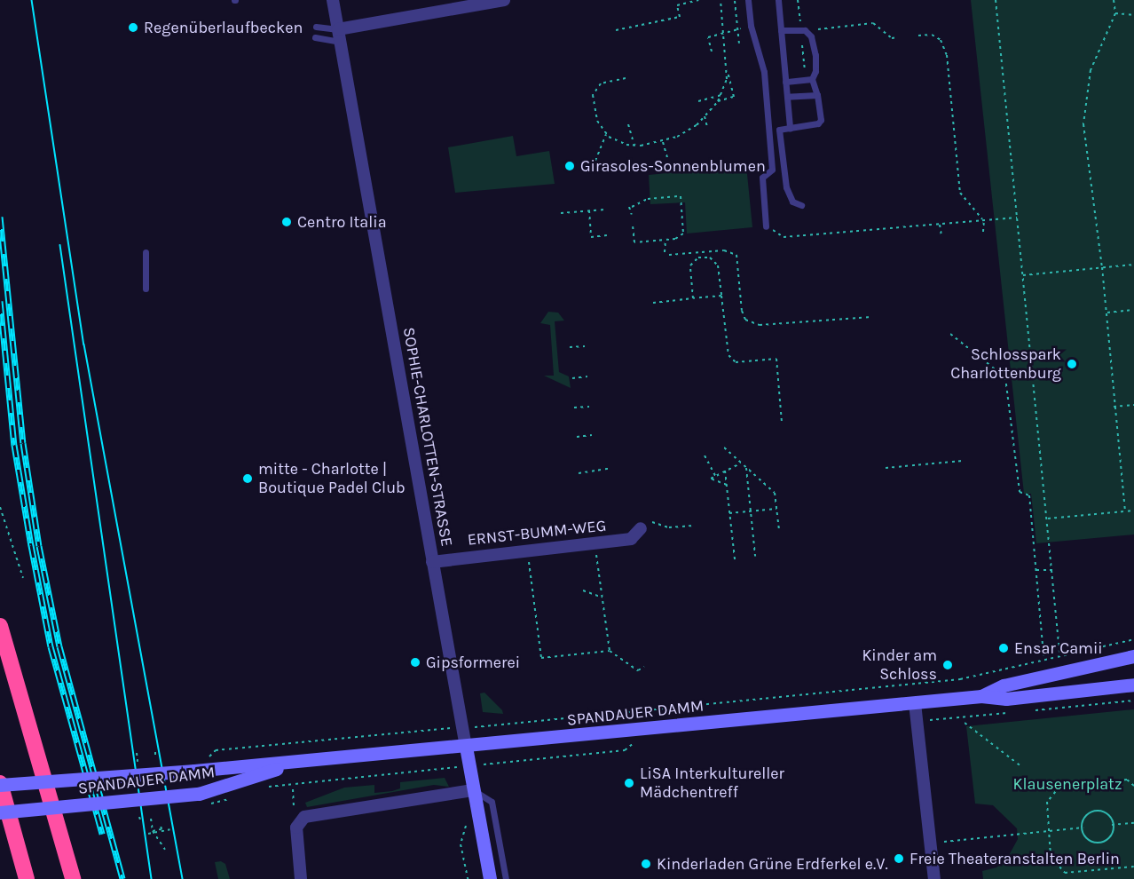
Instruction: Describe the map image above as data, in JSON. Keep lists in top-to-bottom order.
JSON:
{
  "streets": {
    "main road": ["SOPHIE-CHARLOTTEN-STRASSE", "SPANDAUER DAMM"],
    "street": ["ERNST-BUMM-WEG"]
  },
  "crossings": [
    ["SOPHIE-CHARLOTTEN-STRASSE", "ERNST-BUMM-WEG"],
    ["SOPHIE-CHARLOTTEN-STRASSE", "SPANDAUER DAMM"]
  ],
  "parks": ["Klausenerplatz"],
  "places": [
    "Regenüberlaufbecken",
    "Girasoles-Sonnenblumen",
    "Centro Italia",
    "Schlosspark Charlottenburg",
    "mitte - Charlotte | Boutique Padel Club",
    "Ensar Camii",
    "Gipsformerei",
    "Kinder am Schloss",
    "LiSA Interkultureller Mädchentreff",
    "Freie Theateranstalten Berlin",
    "Kinderladen Grüne Erdferkel e.V."
  ]
}
